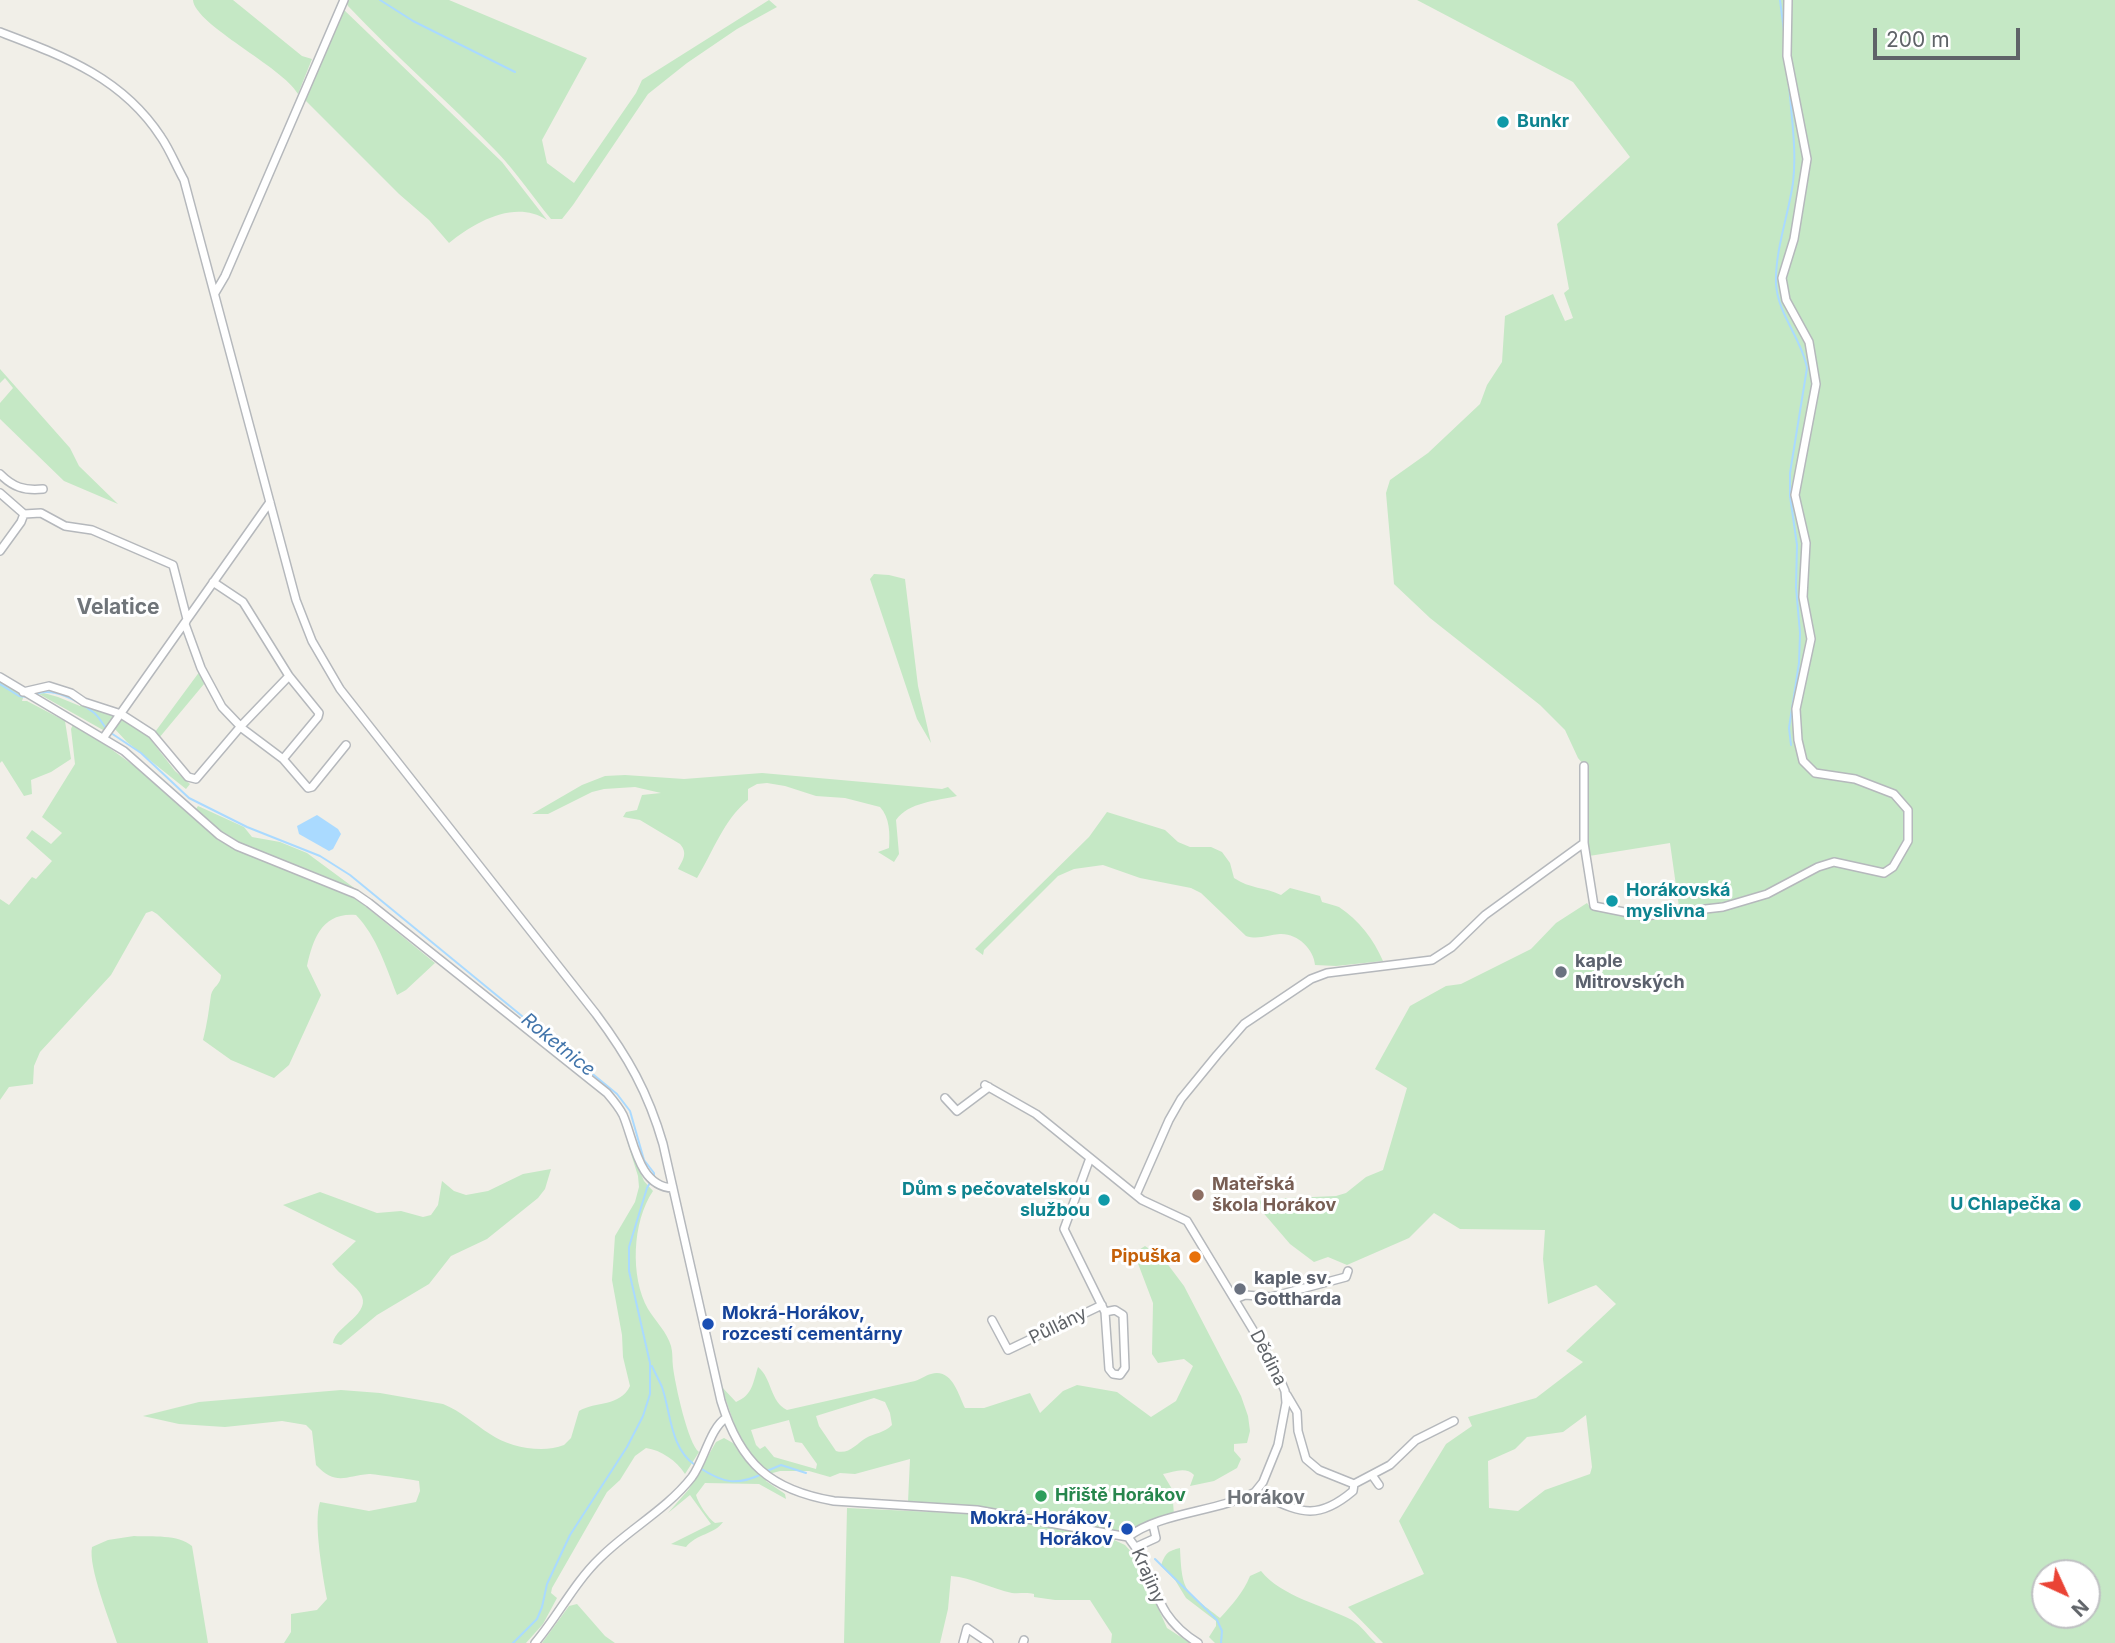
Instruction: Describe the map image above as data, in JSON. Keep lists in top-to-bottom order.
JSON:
{
  "streets": {
    "street": ["Půllány", "Dědina", "Krajiny"]
  },
  "districts": ["Velatice", "Horákov"],
  "water": ["Roketnice"],
  "places": [
    "Bunkr",
    "Horákovská myslivna",
    "kaple Mitrovských",
    "Mateřská škola Horákov",
    "Dům s pečovatelskou službou",
    "U Chlapečka",
    "Pipuška",
    "kaple sv. Gottharda",
    "Mokrá-Horákov, rozcestí cementárny",
    "Hřiště Horákov",
    "Mokrá-Horákov, Horákov"
  ],
  "scale_bar": "200 m",
  "north": "bottom right"
}
